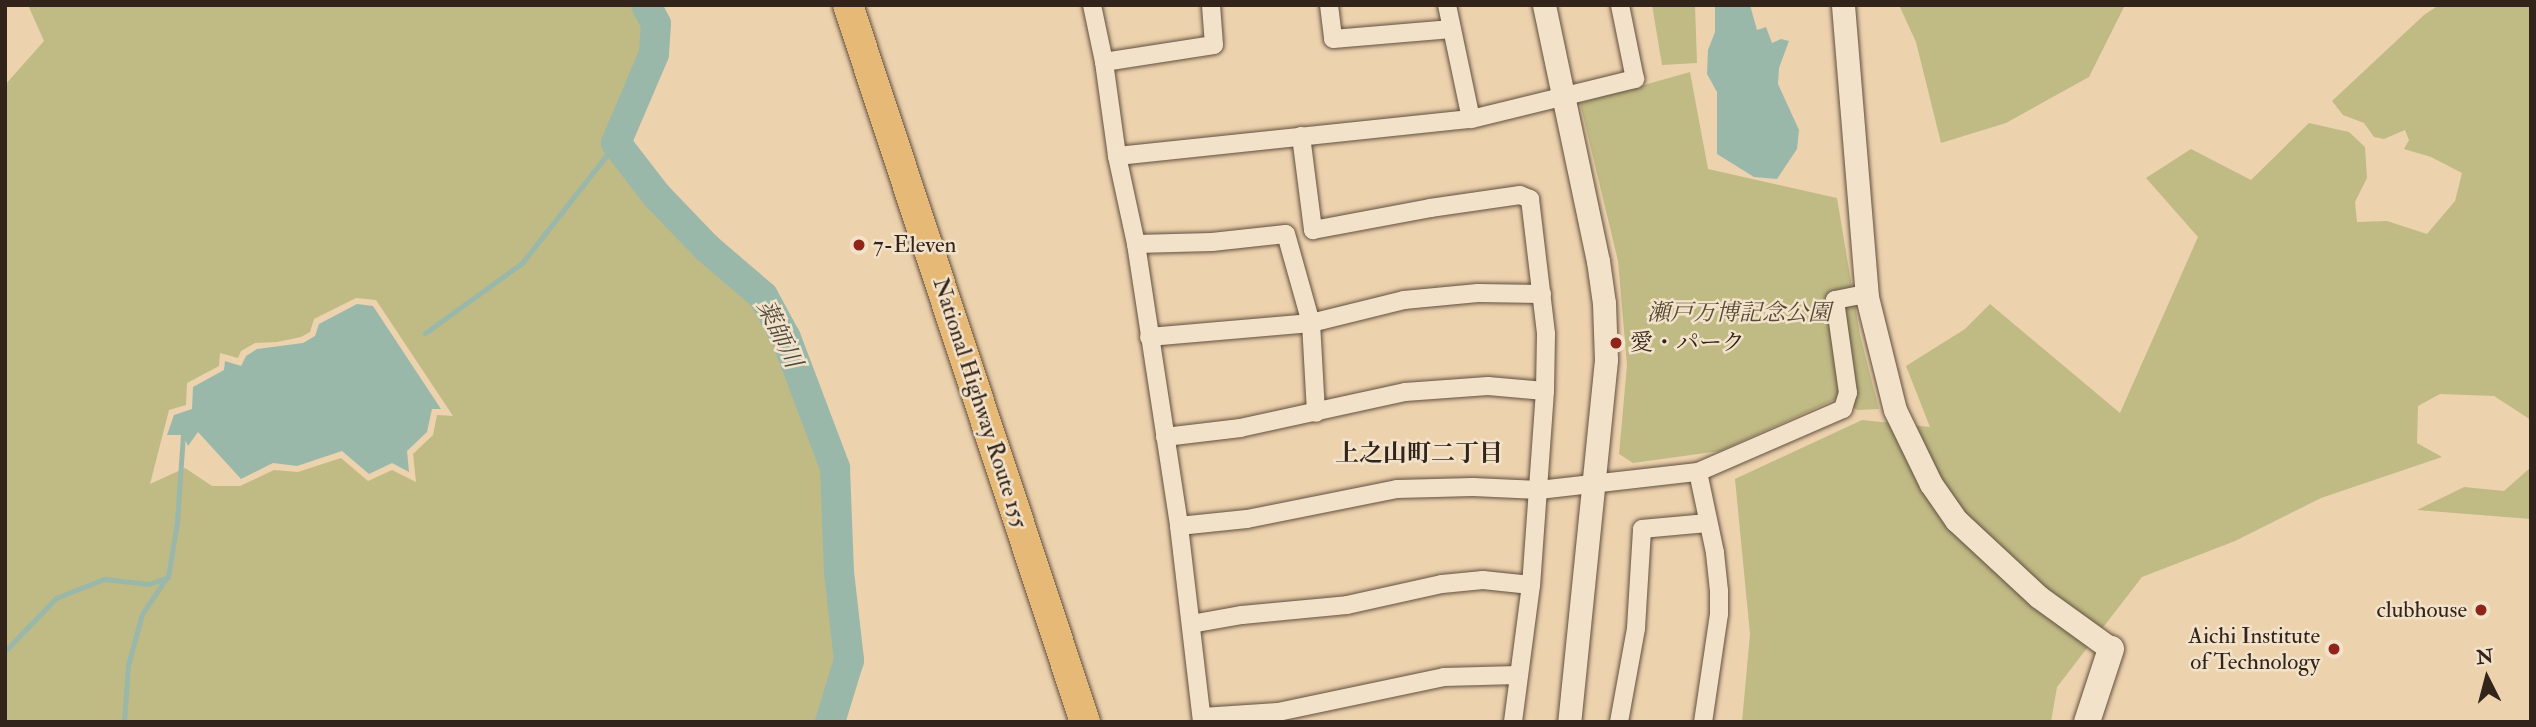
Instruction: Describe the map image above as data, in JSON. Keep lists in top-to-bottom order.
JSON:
{
  "streets": {
    "highway": ["National Highway Route 155"]
  },
  "districts": ["上之山町二丁目"],
  "water": ["薬師川"],
  "parks": ["瀬戸万博記念公園"],
  "places": [
    "7-Eleven",
    "愛・パーク",
    "clubhouse",
    "Aichi Institute of Technology"
  ],
  "north": "top"
}
